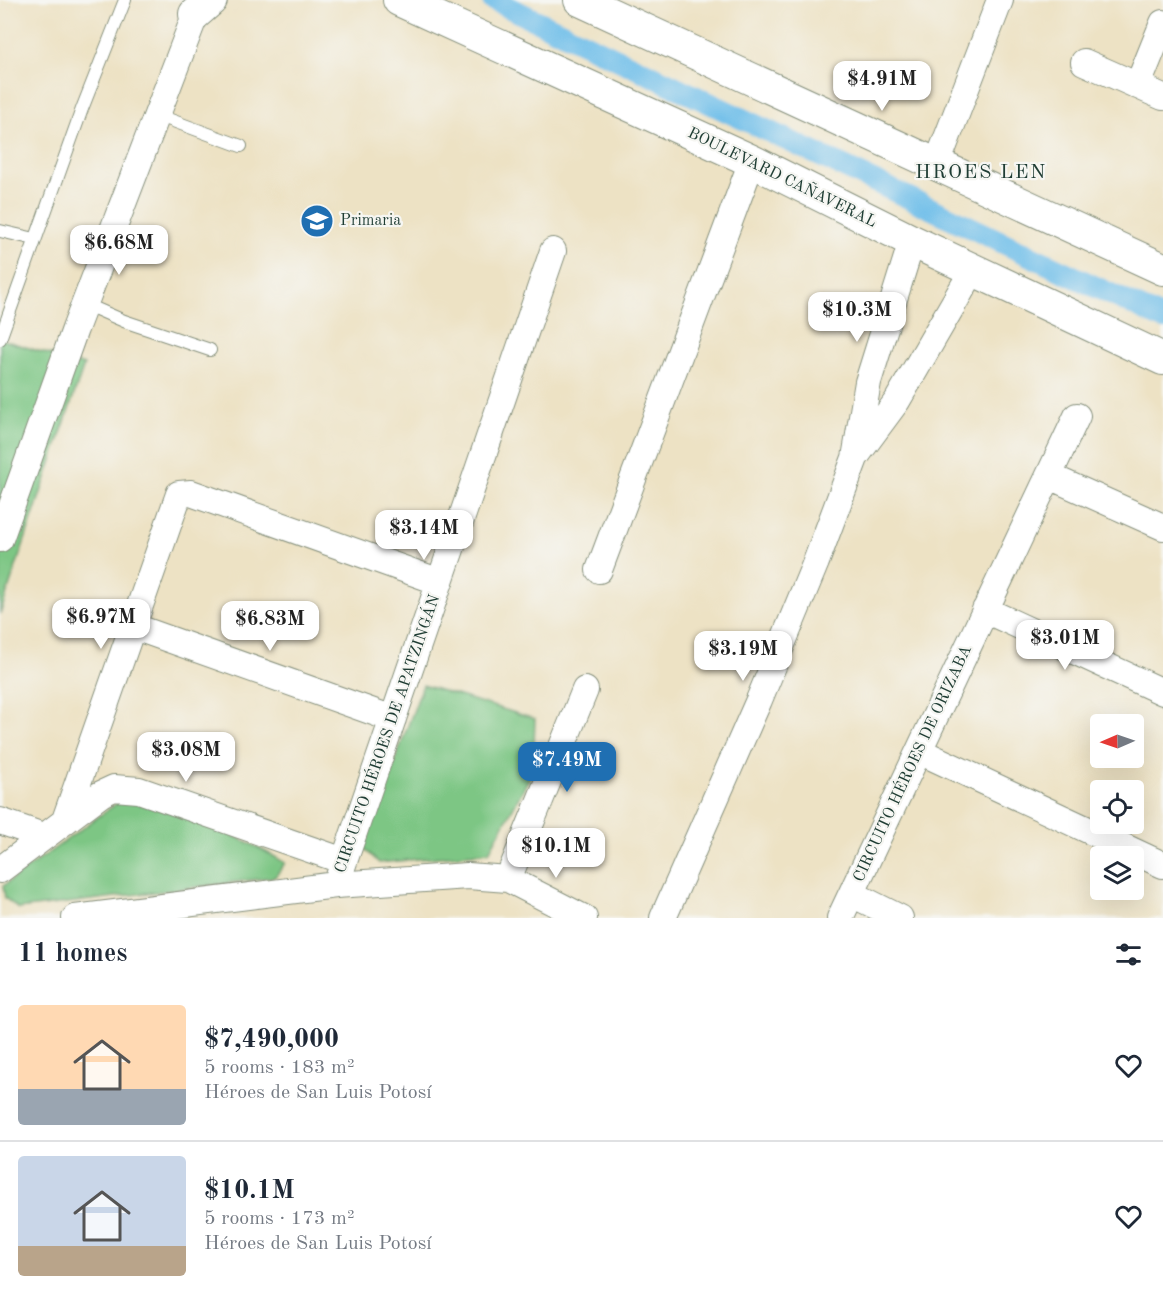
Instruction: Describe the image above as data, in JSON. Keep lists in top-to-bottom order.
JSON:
{
  "streets": {
    "street": ["BOULEVARD CAÑAVERAL", "CIRCUITO HÉROES DE APATZINGÁN", "CIRCUITO HÉROES DE ORIZABA"]
  },
  "districts": ["HROES LEN"],
  "places": {
    "school or university": ["Primaria"]
  },
  "north": "left",
  "page": {
    "price": [
      "$4.91M",
      "$6.68M",
      "$10.3M",
      "$3.14M",
      "$6.97M",
      "$6.83M",
      "$3.01M",
      "$3.19M",
      "$3.08M",
      "$7.49M",
      "$10.1M"
    ],
    "heading": "11 homes",
    "list": [
      {
        "name": "$7,490,000",
        "note": "5 rooms · 183 m² · Héroes de San Luis Potosí"
      },
      {
        "name": "$10.1M",
        "note": "5 rooms · 173 m² · Héroes de San Luis Potosí"
      }
    ]
  }
}
